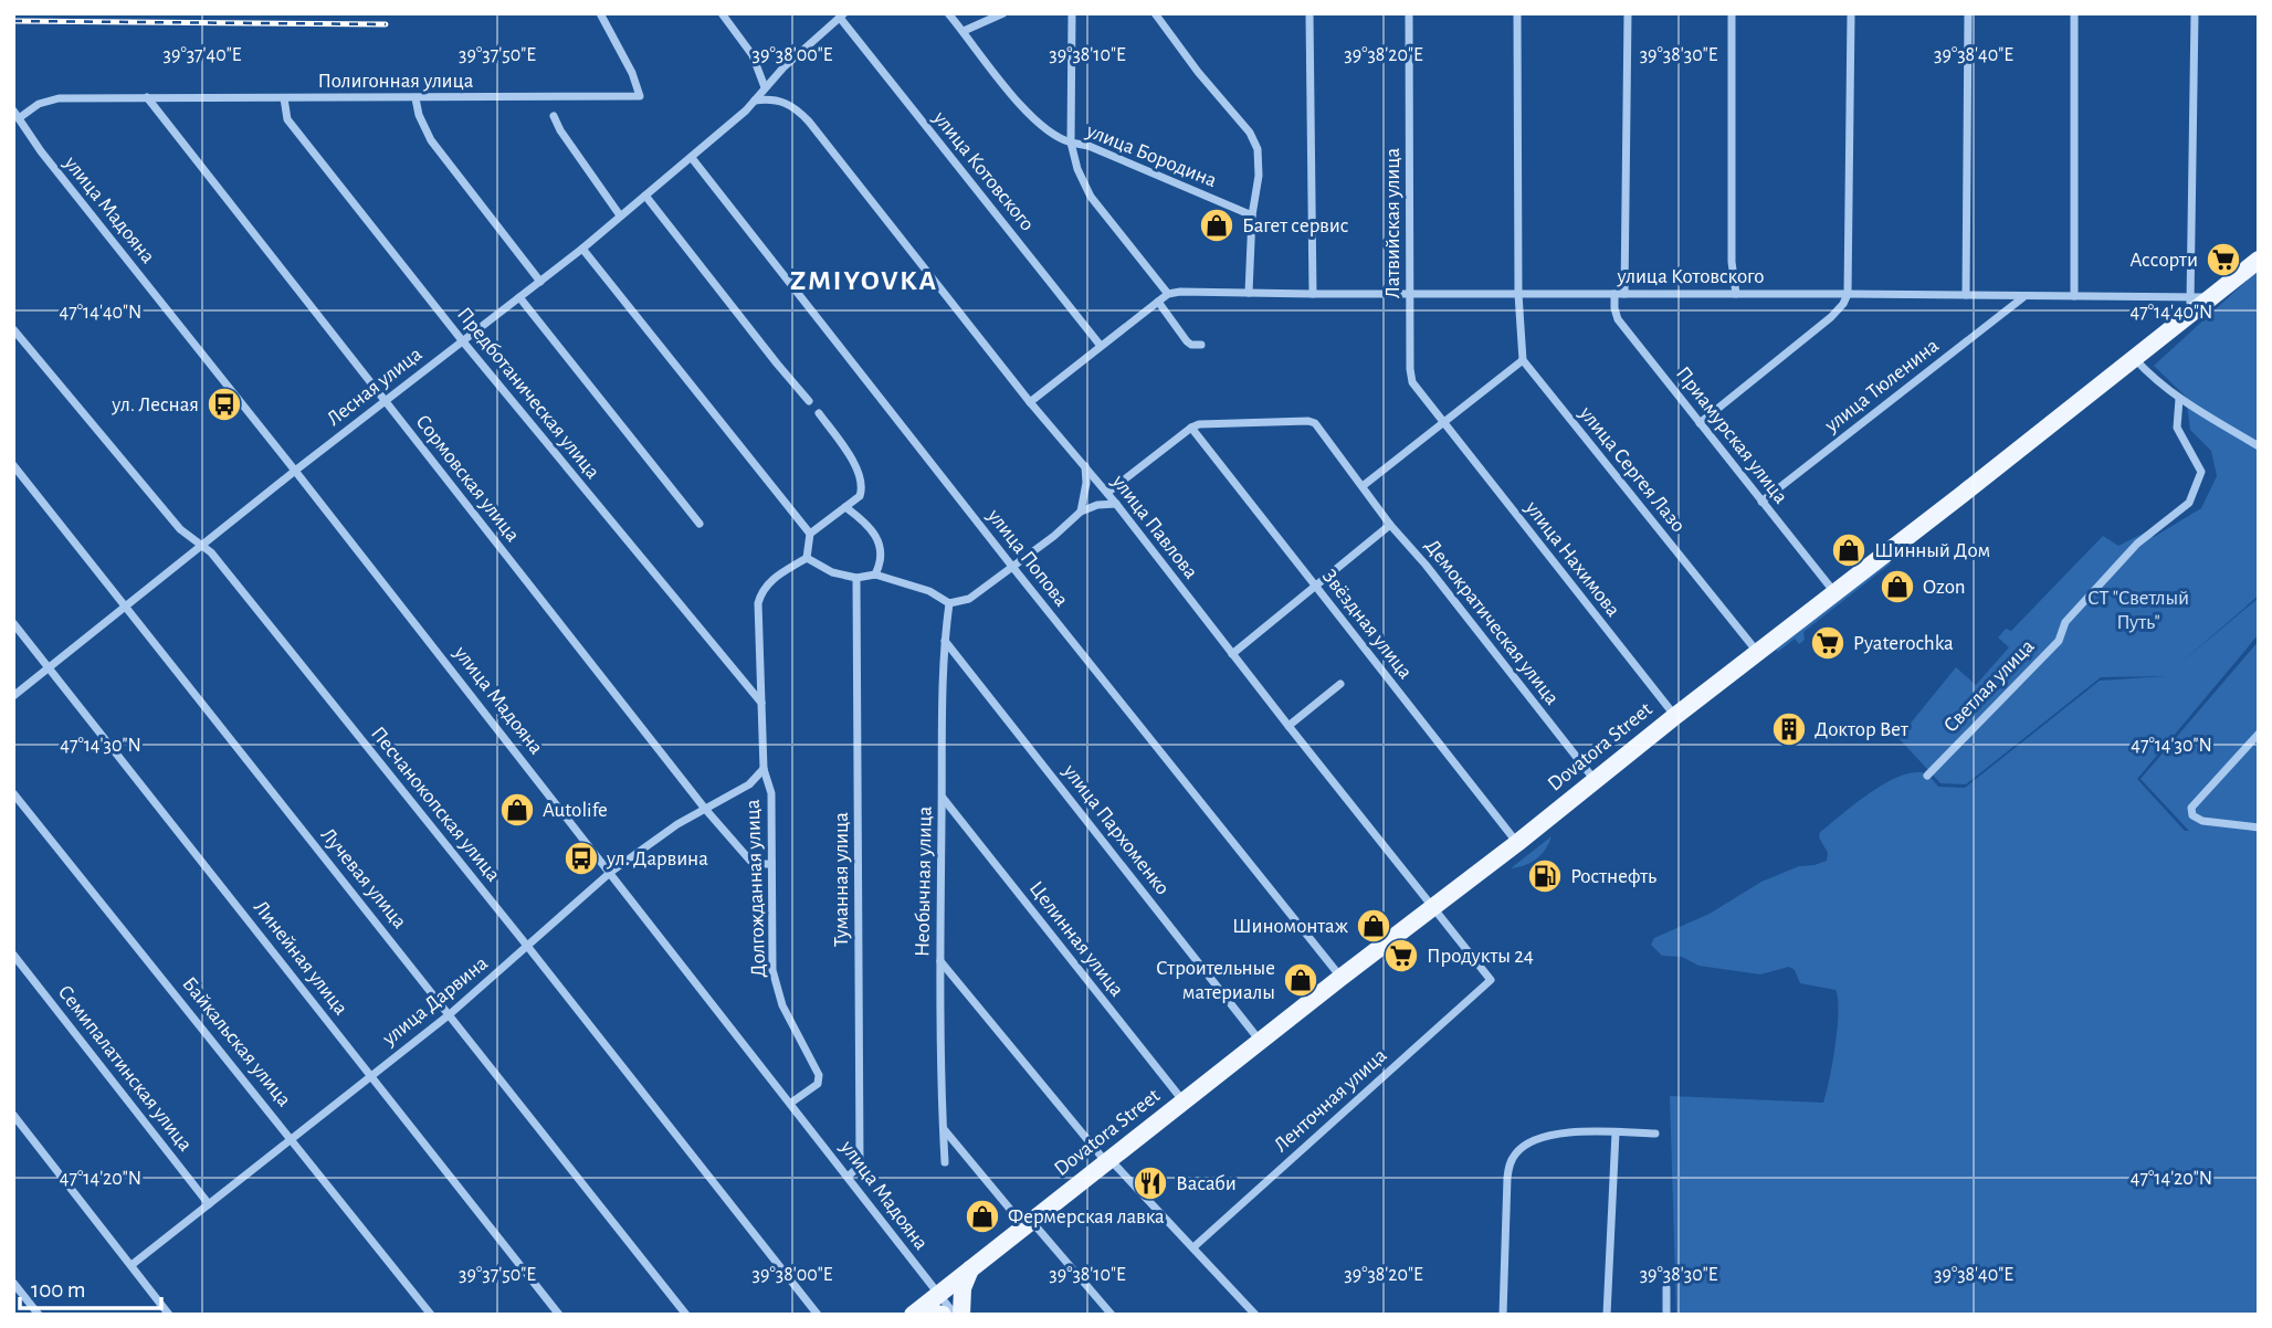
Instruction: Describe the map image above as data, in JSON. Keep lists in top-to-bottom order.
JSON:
{
  "streets": {
    "main road": ["Dovatora Street"],
    "street": [
      "Полигонная улица",
      "улица Бородина",
      "улица Котовского",
      "улица Мадояна",
      "Латвийская улица",
      "улица Тюленина",
      "Лесная улица",
      "Предботаническая улица",
      "Приамурская улица",
      "улица Сергея Лазо",
      "Сормовская улица",
      "улица Павлова",
      "улица Попова",
      "улица Нахимова",
      "Демократическая улица",
      "Звёздная улица",
      "Светлая улица",
      "Песчанокопская улица",
      "улица Пархоменко",
      "Лучевая улица",
      "Туманная улица",
      "Необычная улица",
      "Долгожданная улица",
      "Целинная улица",
      "Линейная улица",
      "улица Дарвина",
      "Байкальская улица",
      "Семипалатинская улица",
      "Ленточная улица"
    ]
  },
  "crossings": [
    ["Полигонная улица", "улица Мадояна"],
    ["Полигонная улица", "Предботаническая улица"],
    ["Полигонная улица", "Сормовская улица"],
    ["улица Котовского", "Латвийская улица"],
    ["улица Котовского", "улица Тюленина"],
    ["улица Котовского", "Лесная улица"],
    ["улица Котовского", "Приамурская улица"],
    ["улица Котовского", "Dovatora Street"],
    ["улица Мадояна", "Лесная улица"],
    ["улица Мадояна", "Dovatora Street"],
    ["улица Мадояна", "Туманная улица"],
    ["улица Мадояна", "Долгожданная улица"],
    ["улица Мадояна", "улица Дарвина"],
    ["Латвийская улица", "улица Нахимова"],
    ["улица Тюленина", "Приамурская улица"],
    ["Лесная улица", "Предботаническая улица"],
    ["Лесная улица", "Сормовская улица"],
    ["Лесная улица", "улица Павлова"],
    ["Лесная улица", "улица Попова"],
    ["Лесная улица", "Песчанокопская улица"],
    ["Лесная улица", "Лучевая улица"],
    ["Лесная улица", "Линейная улица"],
    ["Предботаническая улица", "Долгожданная улица"],
    ["Приамурская улица", "Dovatora Street"],
    ["улица Сергея Лазо", "Dovatora Street"],
    ["Сормовская улица", "Долгожданная улица"],
    ["Сормовская улица", "улица Дарвина"],
    ["улица Павлова", "Dovatora Street"],
    ["улица Павлова", "Ленточная улица"],
    ["улица Попова", "Dovatora Street"],
    ["улица Нахимова", "Dovatora Street"],
    ["Демократическая улица", "Звёздная улица"],
    ["Демократическая улица", "Dovatora Street"],
    ["Звёздная улица", "Dovatora Street"],
    ["Dovatora Street", "улица Пархоменко"],
    ["Dovatora Street", "Целинная улица"],
    ["Песчанокопская улица", "улица Дарвина"],
    ["улица Пархоменко", "Необычная улица"],
    ["Лучевая улица", "улица Дарвина"],
    ["Туманная улица", "Долгожданная улица"],
    ["Необычная улица", "Целинная улица"],
    ["Долгожданная улица", "улица Дарвина"],
    ["Линейная улица", "улица Дарвина"],
    ["улица Дарвина", "Байкальская улица"],
    ["улица Дарвина", "Семипалатинская улица"]
  ],
  "districts": ["ZMIYOVKA"],
  "parks": ["СТ \"Светлый Путь\""],
  "places": {
    "shop": [
      "Багет сервис",
      "Шинный Дом",
      "Ozon",
      "Autolife",
      "Шиномонтаж",
      "Строительные материалы",
      "Фермерская лавка"
    ],
    "supermarket": ["Ассорти", "Pyaterochka", "Продукты 24"],
    "bus stop": ["ул. Лесная", "ул. Дарвина"],
    "building": ["Доктор Вет"],
    "fuel station": ["Ростнефть"],
    "restaurant": ["Васаби"]
  },
  "scale_bar": "100 m",
  "coordinates": [
    "39°37'40\"E",
    "39°37'50\"E",
    "39°38'00\"E",
    "39°38'10\"E",
    "39°38'20\"E",
    "39°38'30\"E",
    "39°38'40\"E",
    "47°14'40\"N",
    "47°14'30\"N",
    "47°14'20\"N"
  ]
}
